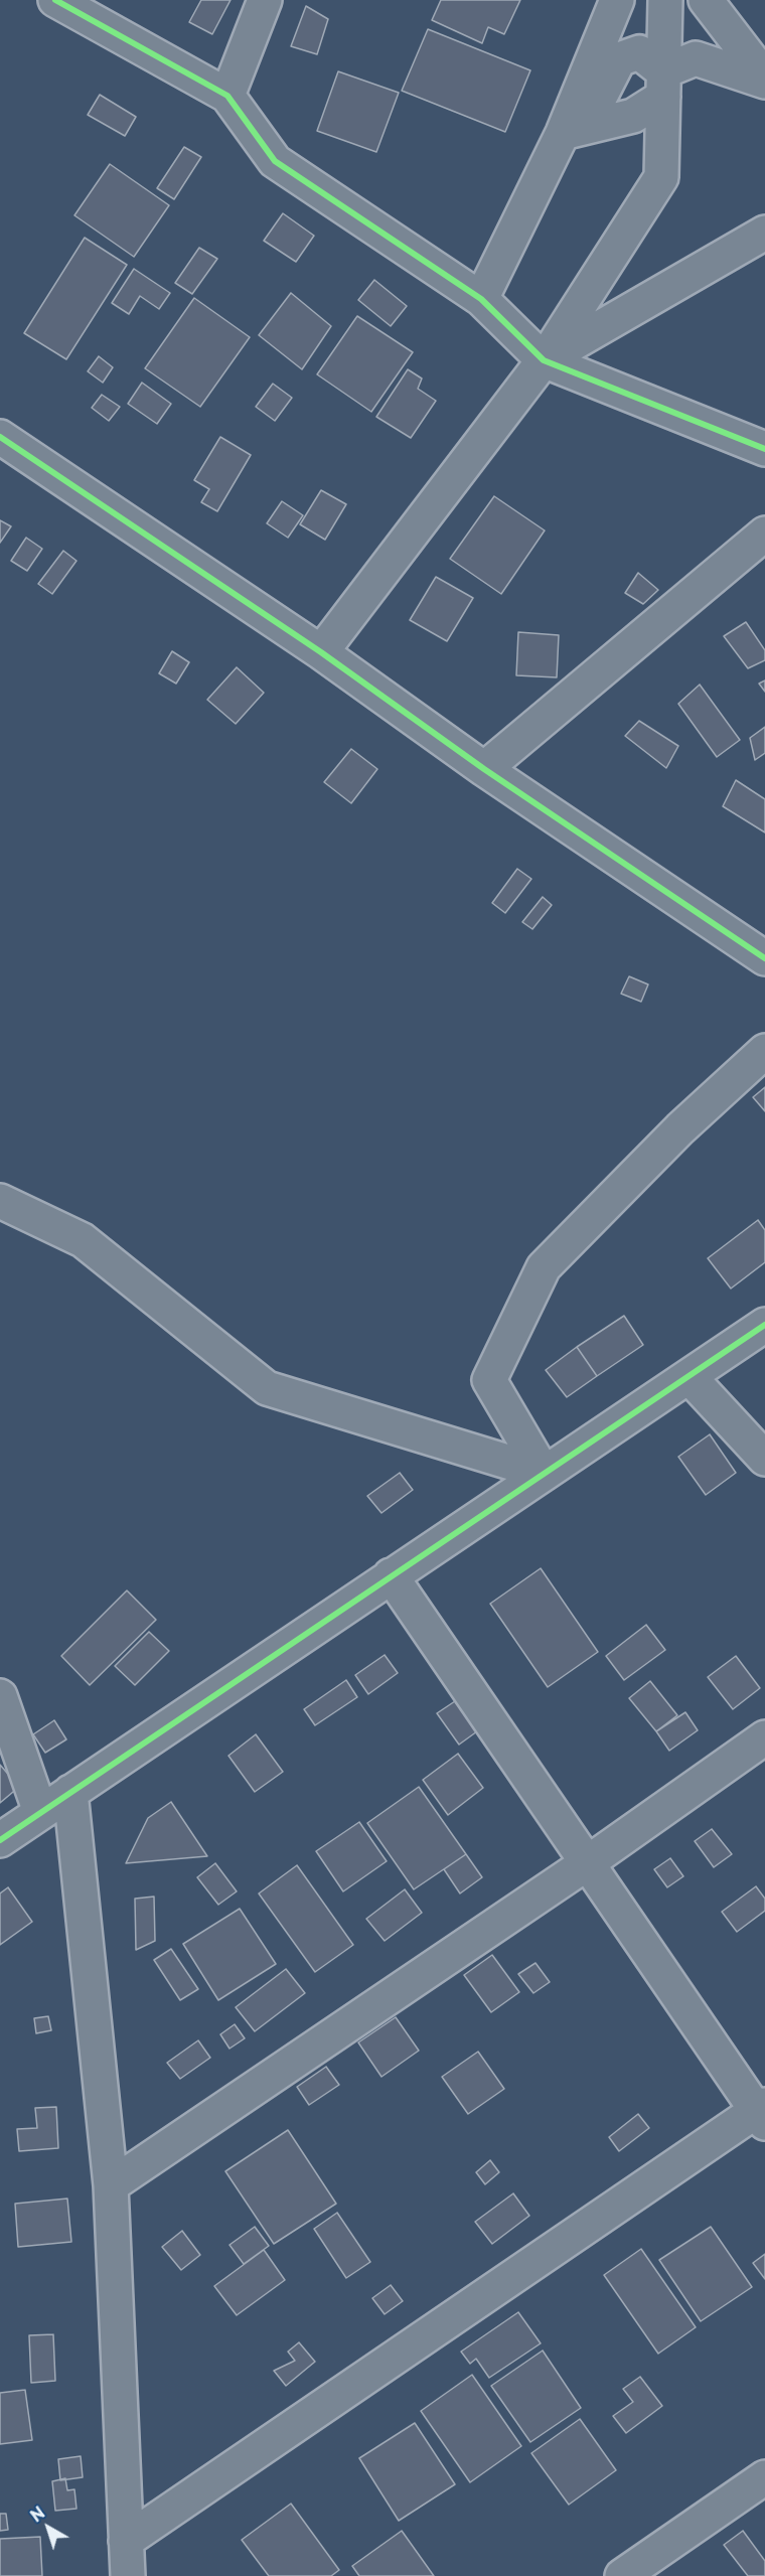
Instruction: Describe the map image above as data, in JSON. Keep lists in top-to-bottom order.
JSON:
{
  "north": "top left"
}
